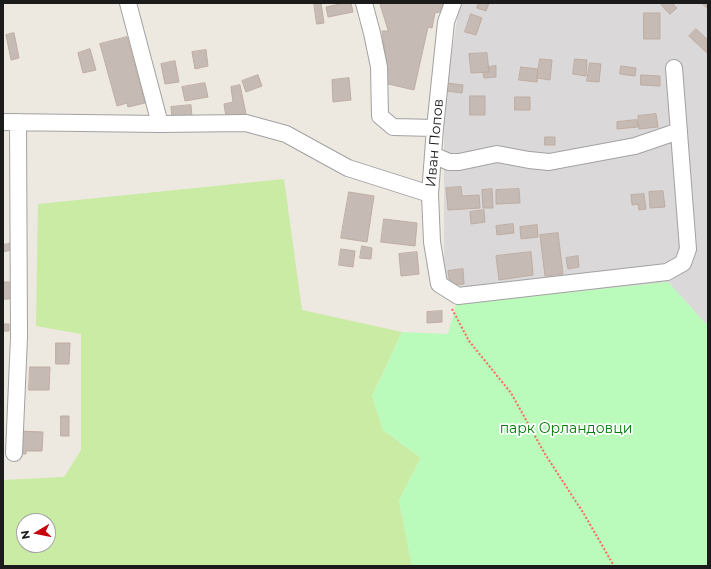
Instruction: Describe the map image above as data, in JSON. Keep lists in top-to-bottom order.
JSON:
{
  "streets": {
    "street": ["Иван Попов"]
  },
  "parks": ["парк Орландовци"],
  "north": "left"
}
